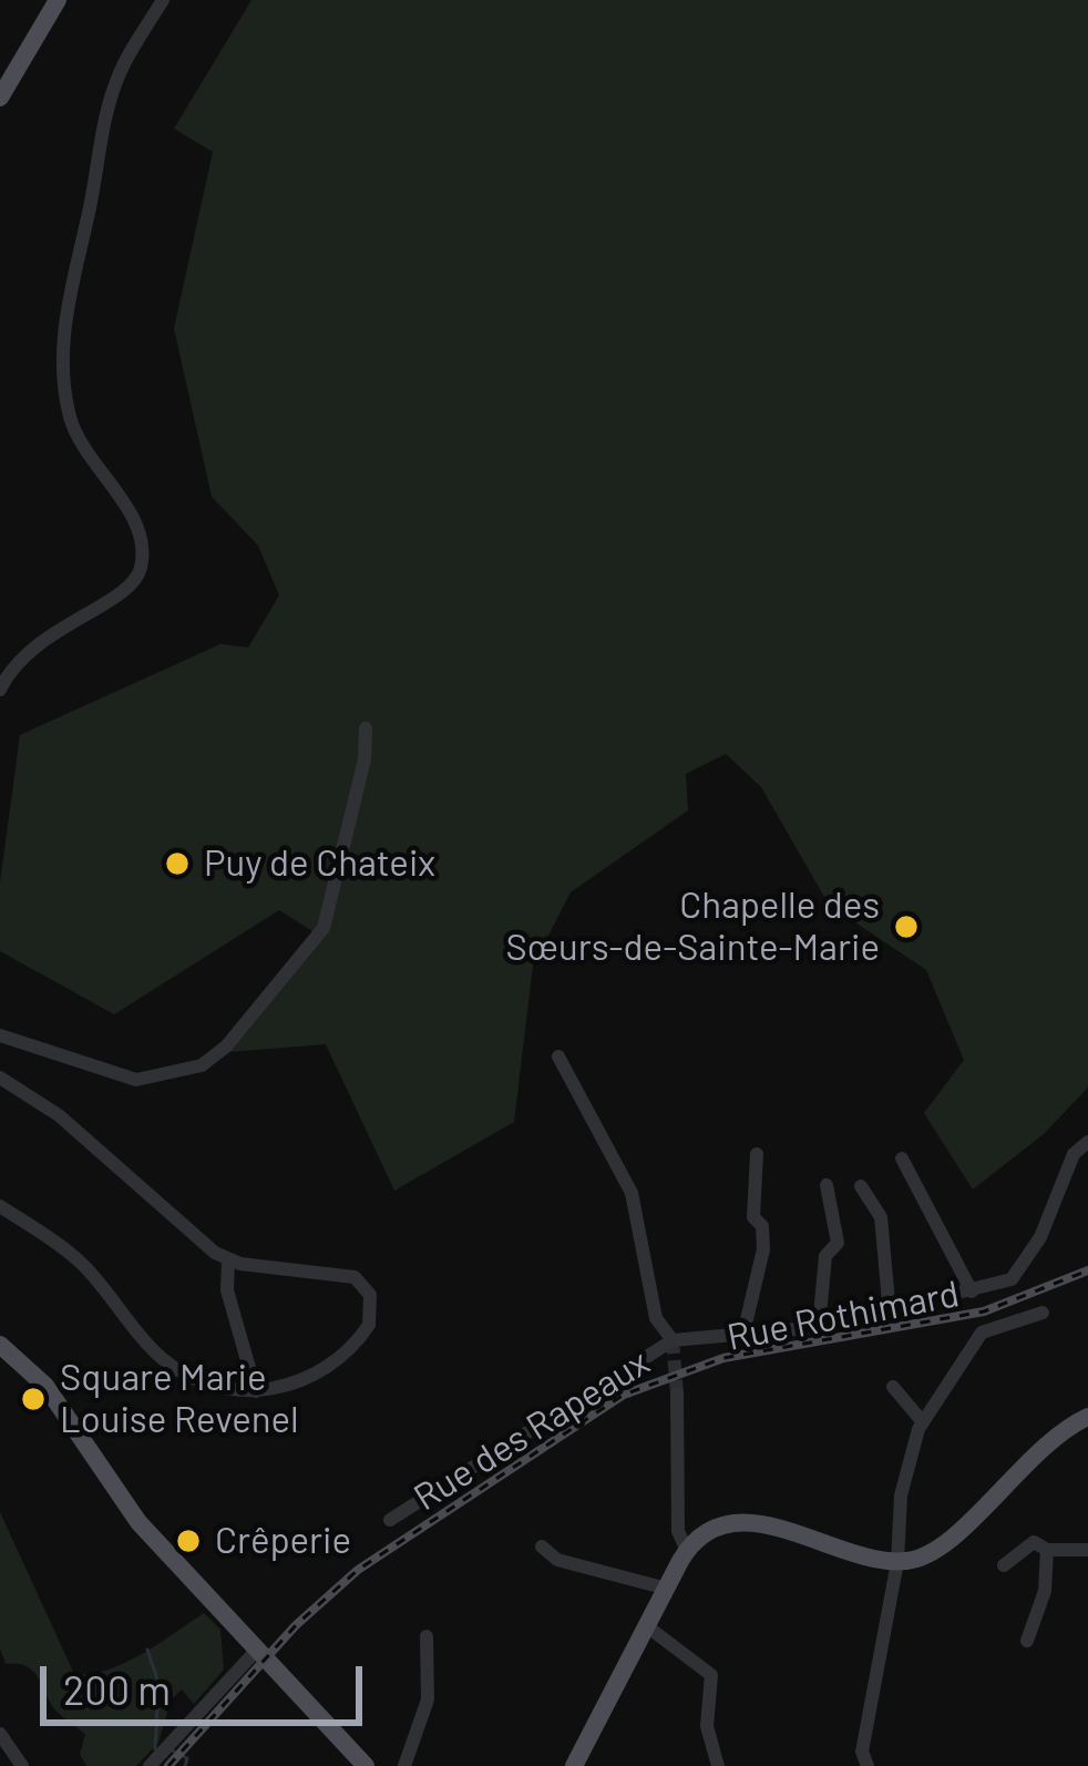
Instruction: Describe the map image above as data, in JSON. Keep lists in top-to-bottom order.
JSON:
{
  "streets": {
    "street": ["Rue Rothimard", "Rue des Rapeaux"]
  },
  "crossings": [
    ["Rue Rothimard", "Rue des Rapeaux"]
  ],
  "places": [
    "Puy de Chateix",
    "Chapelle des Sœurs-de-Sainte-Marie",
    "Square Marie Louise Revenel",
    "Crêperie"
  ],
  "scale_bar": "200 m"
}
